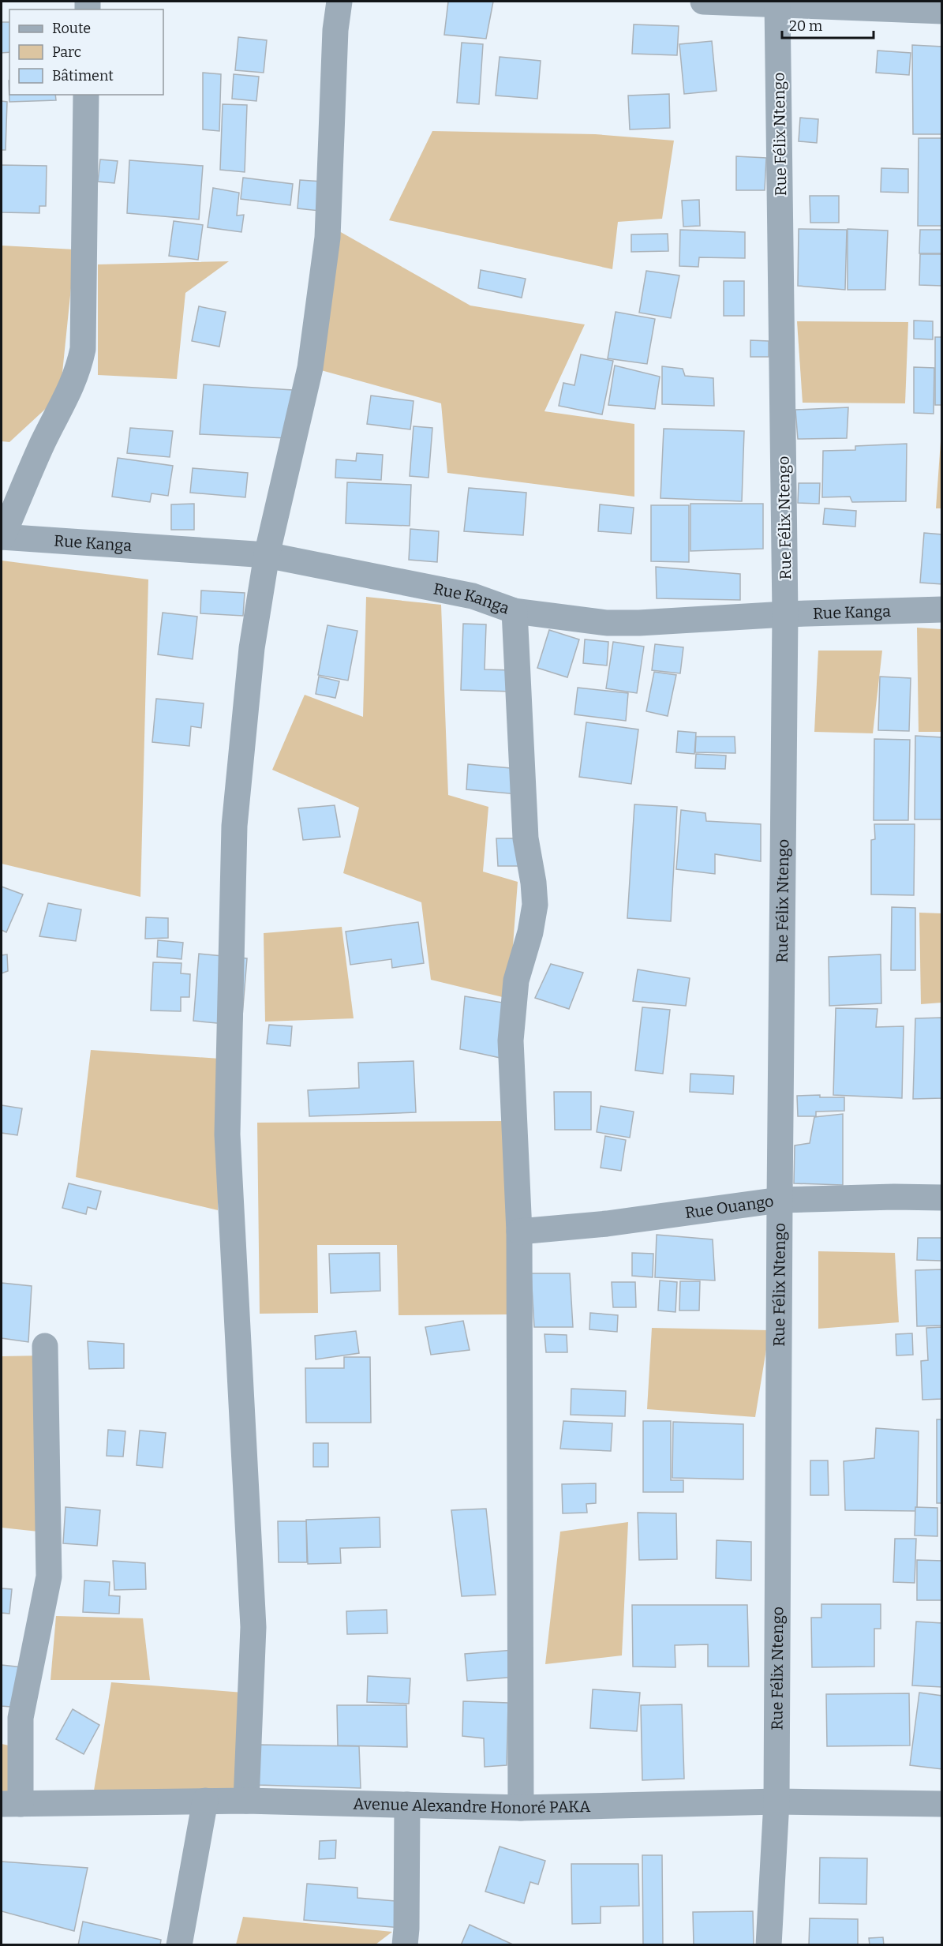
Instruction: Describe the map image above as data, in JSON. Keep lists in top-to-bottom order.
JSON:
{
  "streets": {
    "street": [
      "Rue Félix Ntengo",
      "Rue Kanga",
      "Rue Ouango",
      "Avenue Alexandre Honoré PAKA"
    ]
  },
  "crossings": [
    ["Rue Félix Ntengo", "Rue Kanga"],
    ["Rue Félix Ntengo", "Rue Ouango"],
    ["Rue Félix Ntengo", "Avenue Alexandre Honoré PAKA"]
  ],
  "legend": ["Route", "Parc", "Bâtiment"],
  "scale_bar": "20 m"
}
